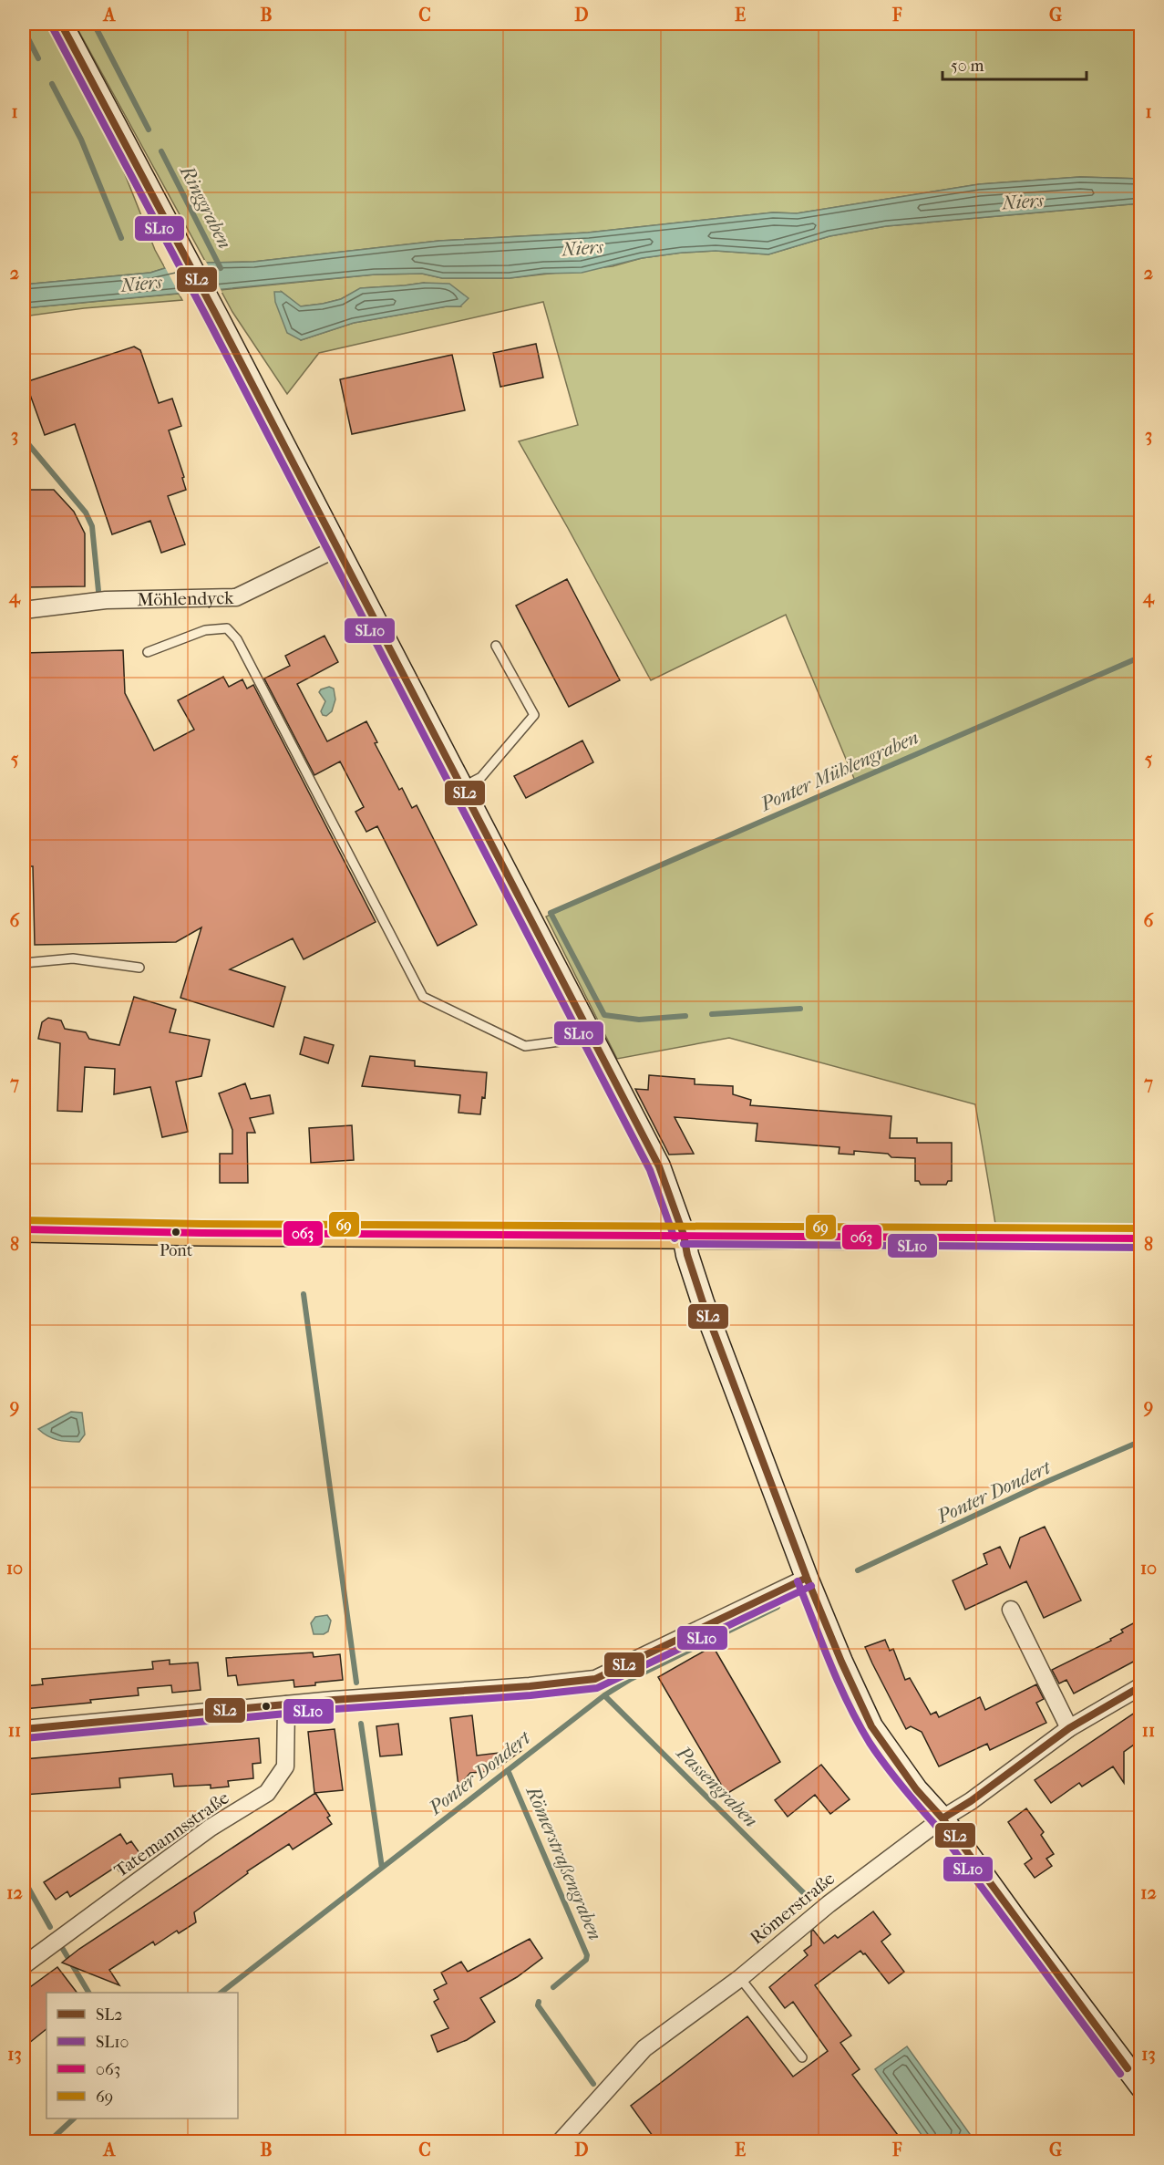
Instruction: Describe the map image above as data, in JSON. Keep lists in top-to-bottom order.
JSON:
{
  "streets": {
    "street": ["Möhlendyck", "Tatemannsstraße", "Römerstraße"]
  },
  "water": [
    "Niers",
    "Ringgraben",
    "Ponter Mühlengraben",
    "Ponter Dondert",
    "Passengraben",
    "Römerstraßengraben"
  ],
  "places": ["Pont"],
  "lines": [
    "transit line SL2",
    "transit line SL10",
    "transit line 69",
    "transit line 063"
  ],
  "legend": [
    "SL2",
    "SL10",
    "063",
    "69"
  ],
  "scale_bar": "50 m",
  "grid": {
    "columns": [
      "A",
      "B",
      "C",
      "D",
      "E",
      "F",
      "G"
    ],
    "rows": [
      "1",
      "2",
      "3",
      "4",
      "5",
      "6",
      "7",
      "8",
      "9",
      "10",
      "11",
      "12",
      "13"
    ]
  }
}
